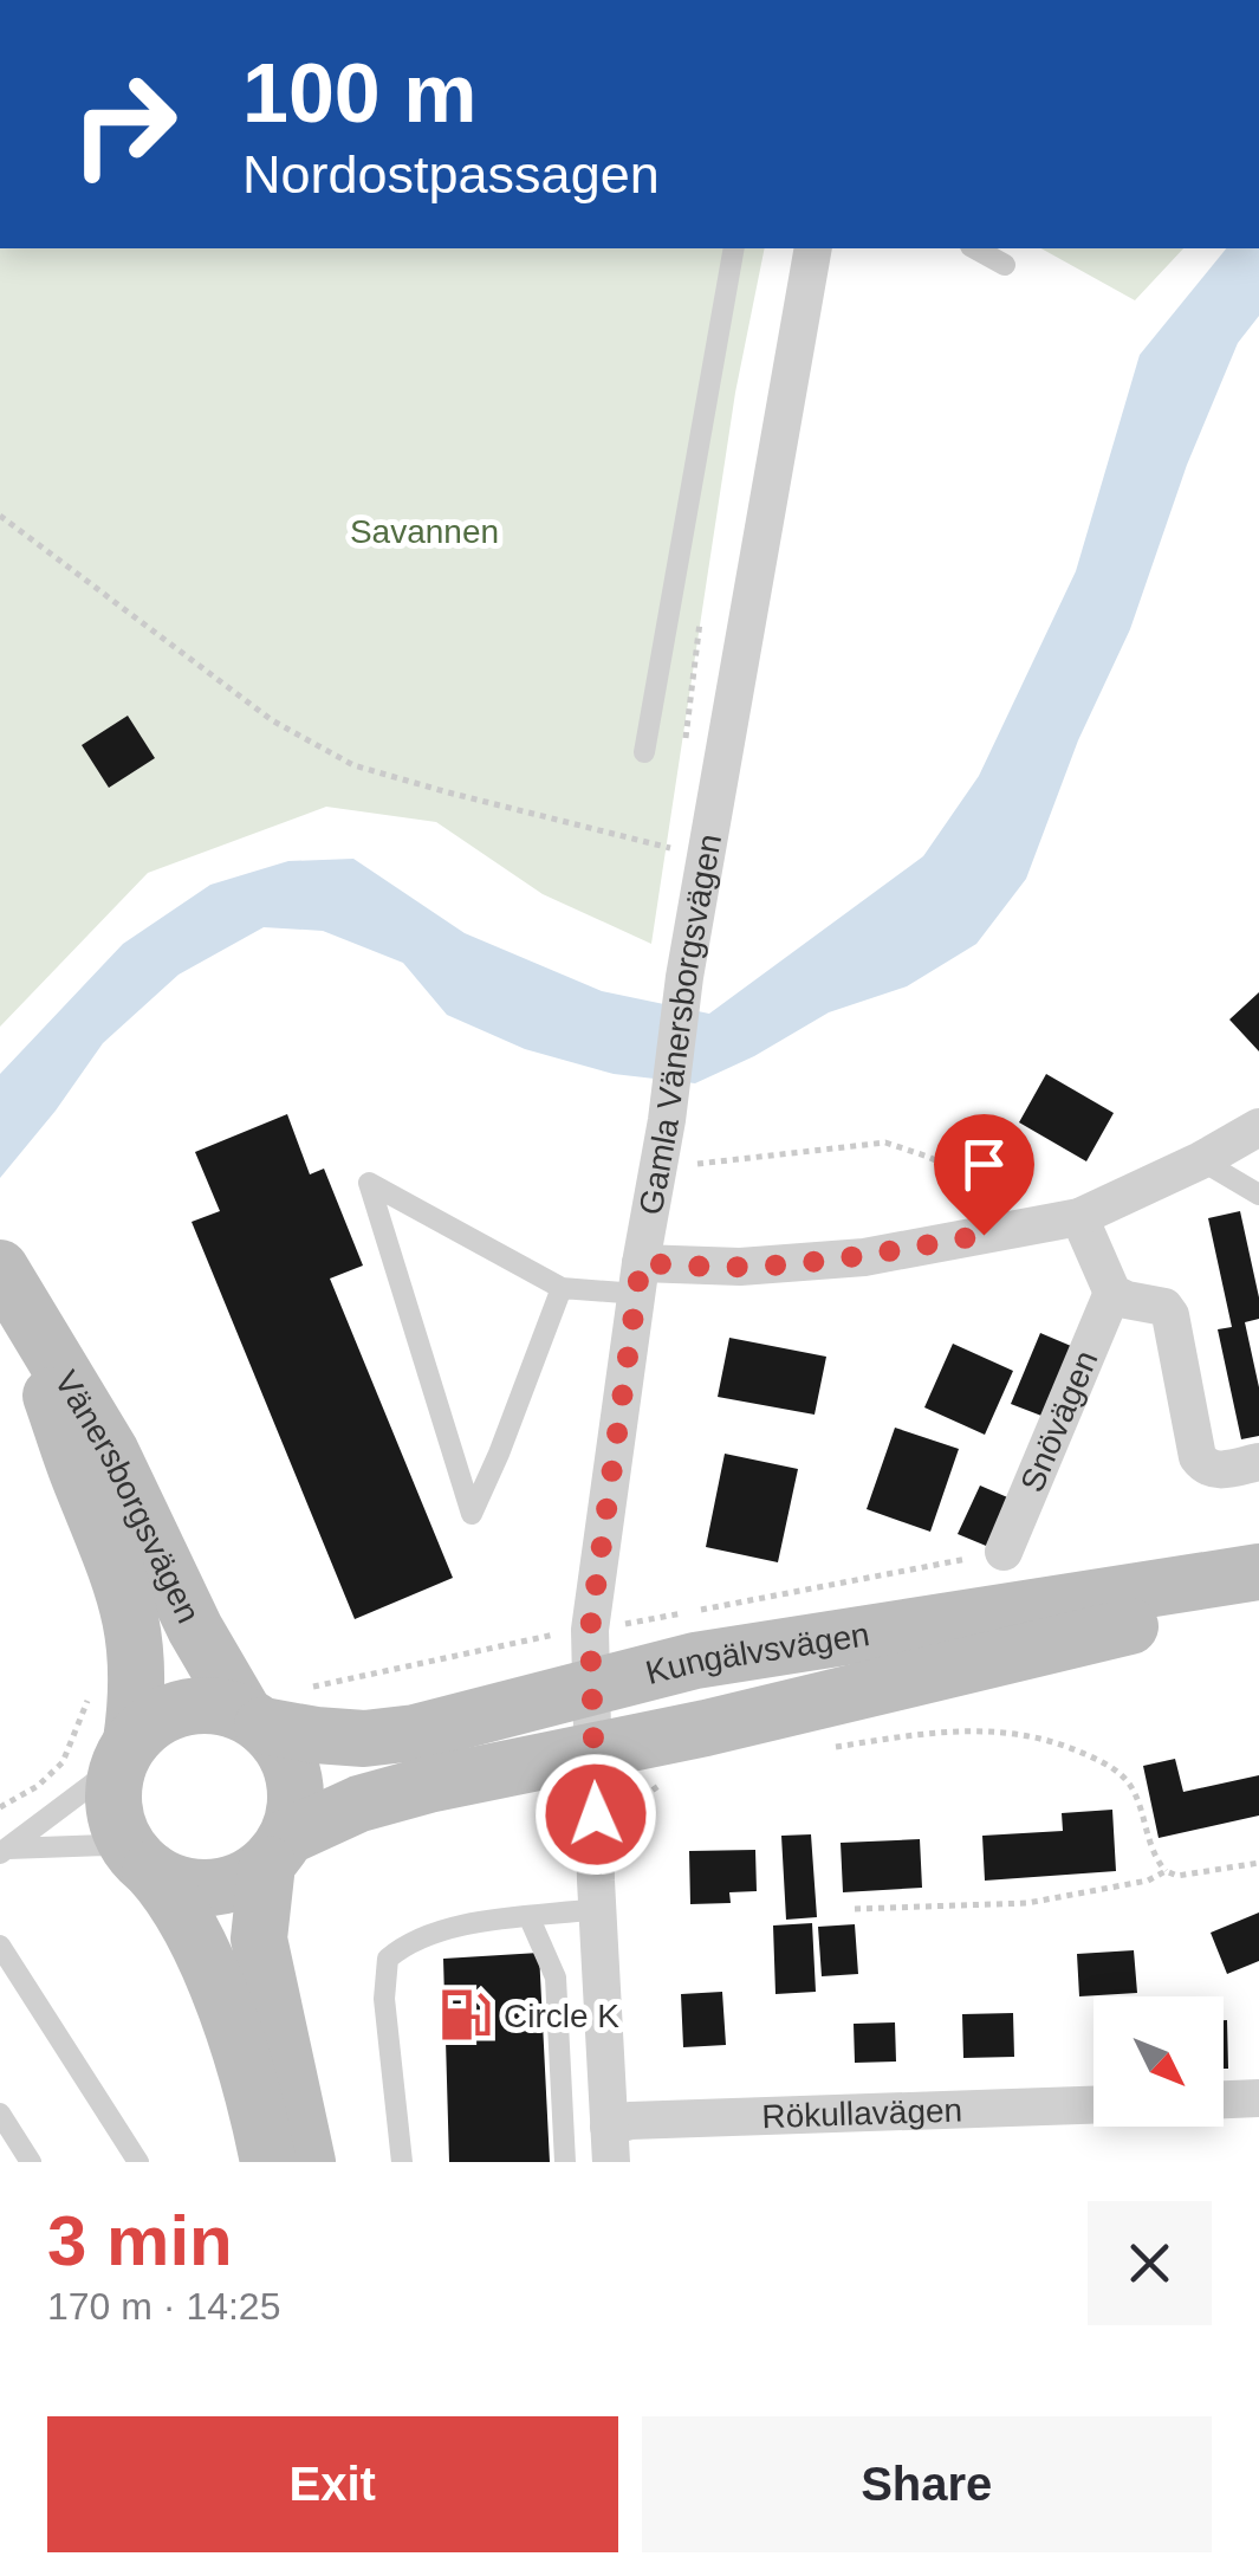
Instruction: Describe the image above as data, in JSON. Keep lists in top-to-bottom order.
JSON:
{
  "streets": {
    "main road": ["Vänersborgsvägen", "Kungälvsvägen"],
    "street": ["Gamla Vänersborgsvägen", "Snövägen", "Rökullavägen"]
  },
  "crossings": [
    ["Gamla Vänersborgsvägen", "Kungälvsvägen"],
    ["Gamla Vänersborgsvägen", "Rökullavägen"],
    ["Vänersborgsvägen", "Kungälvsvägen"]
  ],
  "parks": ["Savannen"],
  "places": {
    "fuel station": ["Circle K"]
  },
  "north": "bottom right",
  "page": {
    "turn": ["100 m", "Nordostpassagen"],
    "heading": ["3 min", "170 m · 14:25"],
    "buttons": ["Exit", "Share"]
  }
}
